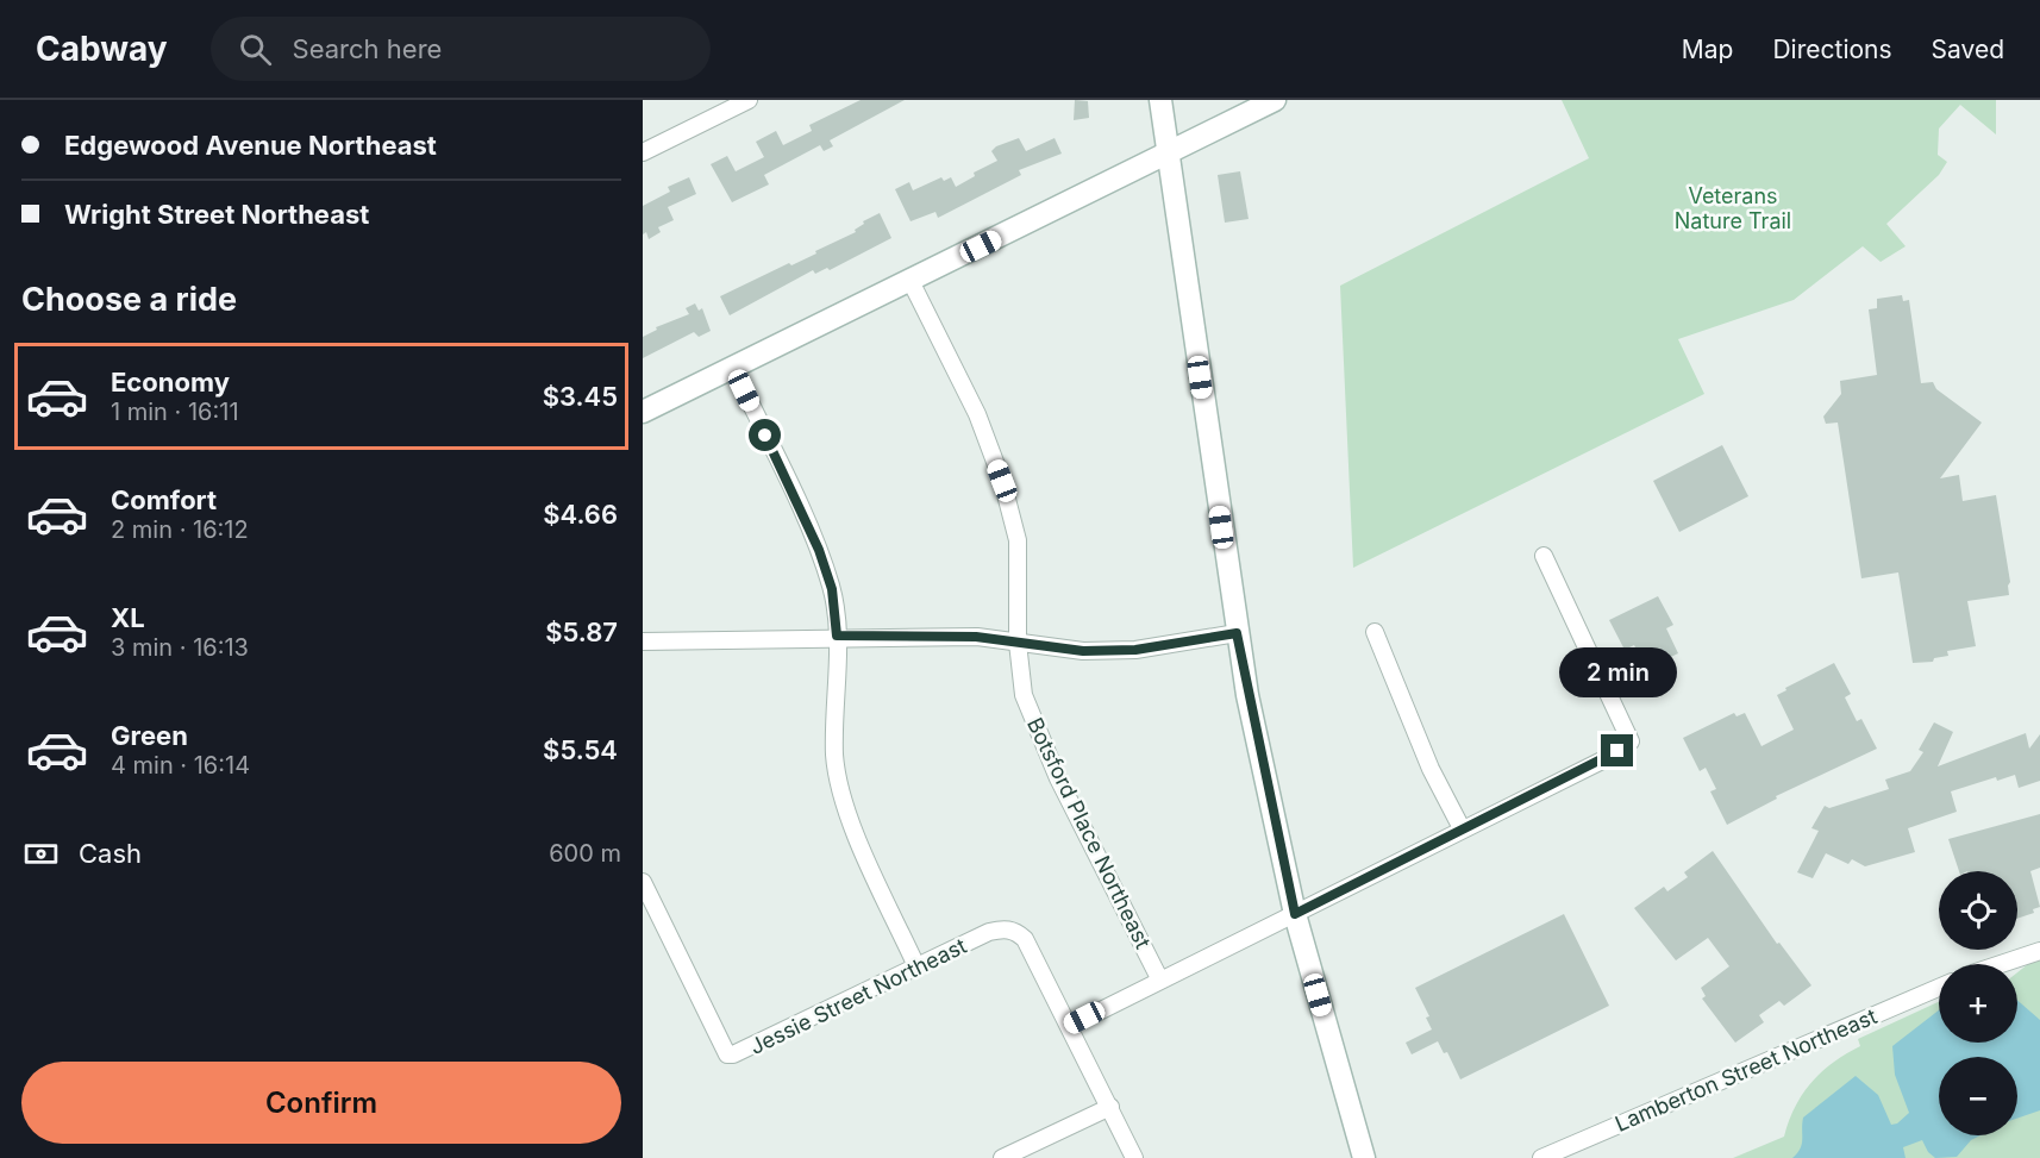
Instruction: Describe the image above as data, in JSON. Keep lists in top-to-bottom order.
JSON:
{
  "streets": {
    "street": ["Botsford Place Northeast", "Jessie Street Northeast", "Lamberton Street Northeast"]
  },
  "parks": ["Veterans Nature Trail"],
  "page": {
    "header": "Cabway",
    "search": "Search here",
    "nav": ["Map", "Directions", "Saved"],
    "banner": ["Edgewood Avenue Northeast", "Wright Street Northeast"],
    "heading": "Choose a ride",
    "list": [
      {
        "name": "Economy",
        "note": "1 min · 16:11",
        "value": "$3.45"
      },
      {
        "name": "Comfort",
        "note": "2 min · 16:12",
        "value": "$4.66"
      },
      {
        "name": "XL",
        "note": "3 min · 16:13",
        "value": "$5.87"
      },
      {
        "name": "Green",
        "note": "4 min · 16:14",
        "value": "$5.54"
      }
    ],
    "bubble": "2 min",
    "pay": ["Cash", "600 m"],
    "map_buttons": ["+", "−"],
    "buttons": "Confirm"
  }
}
